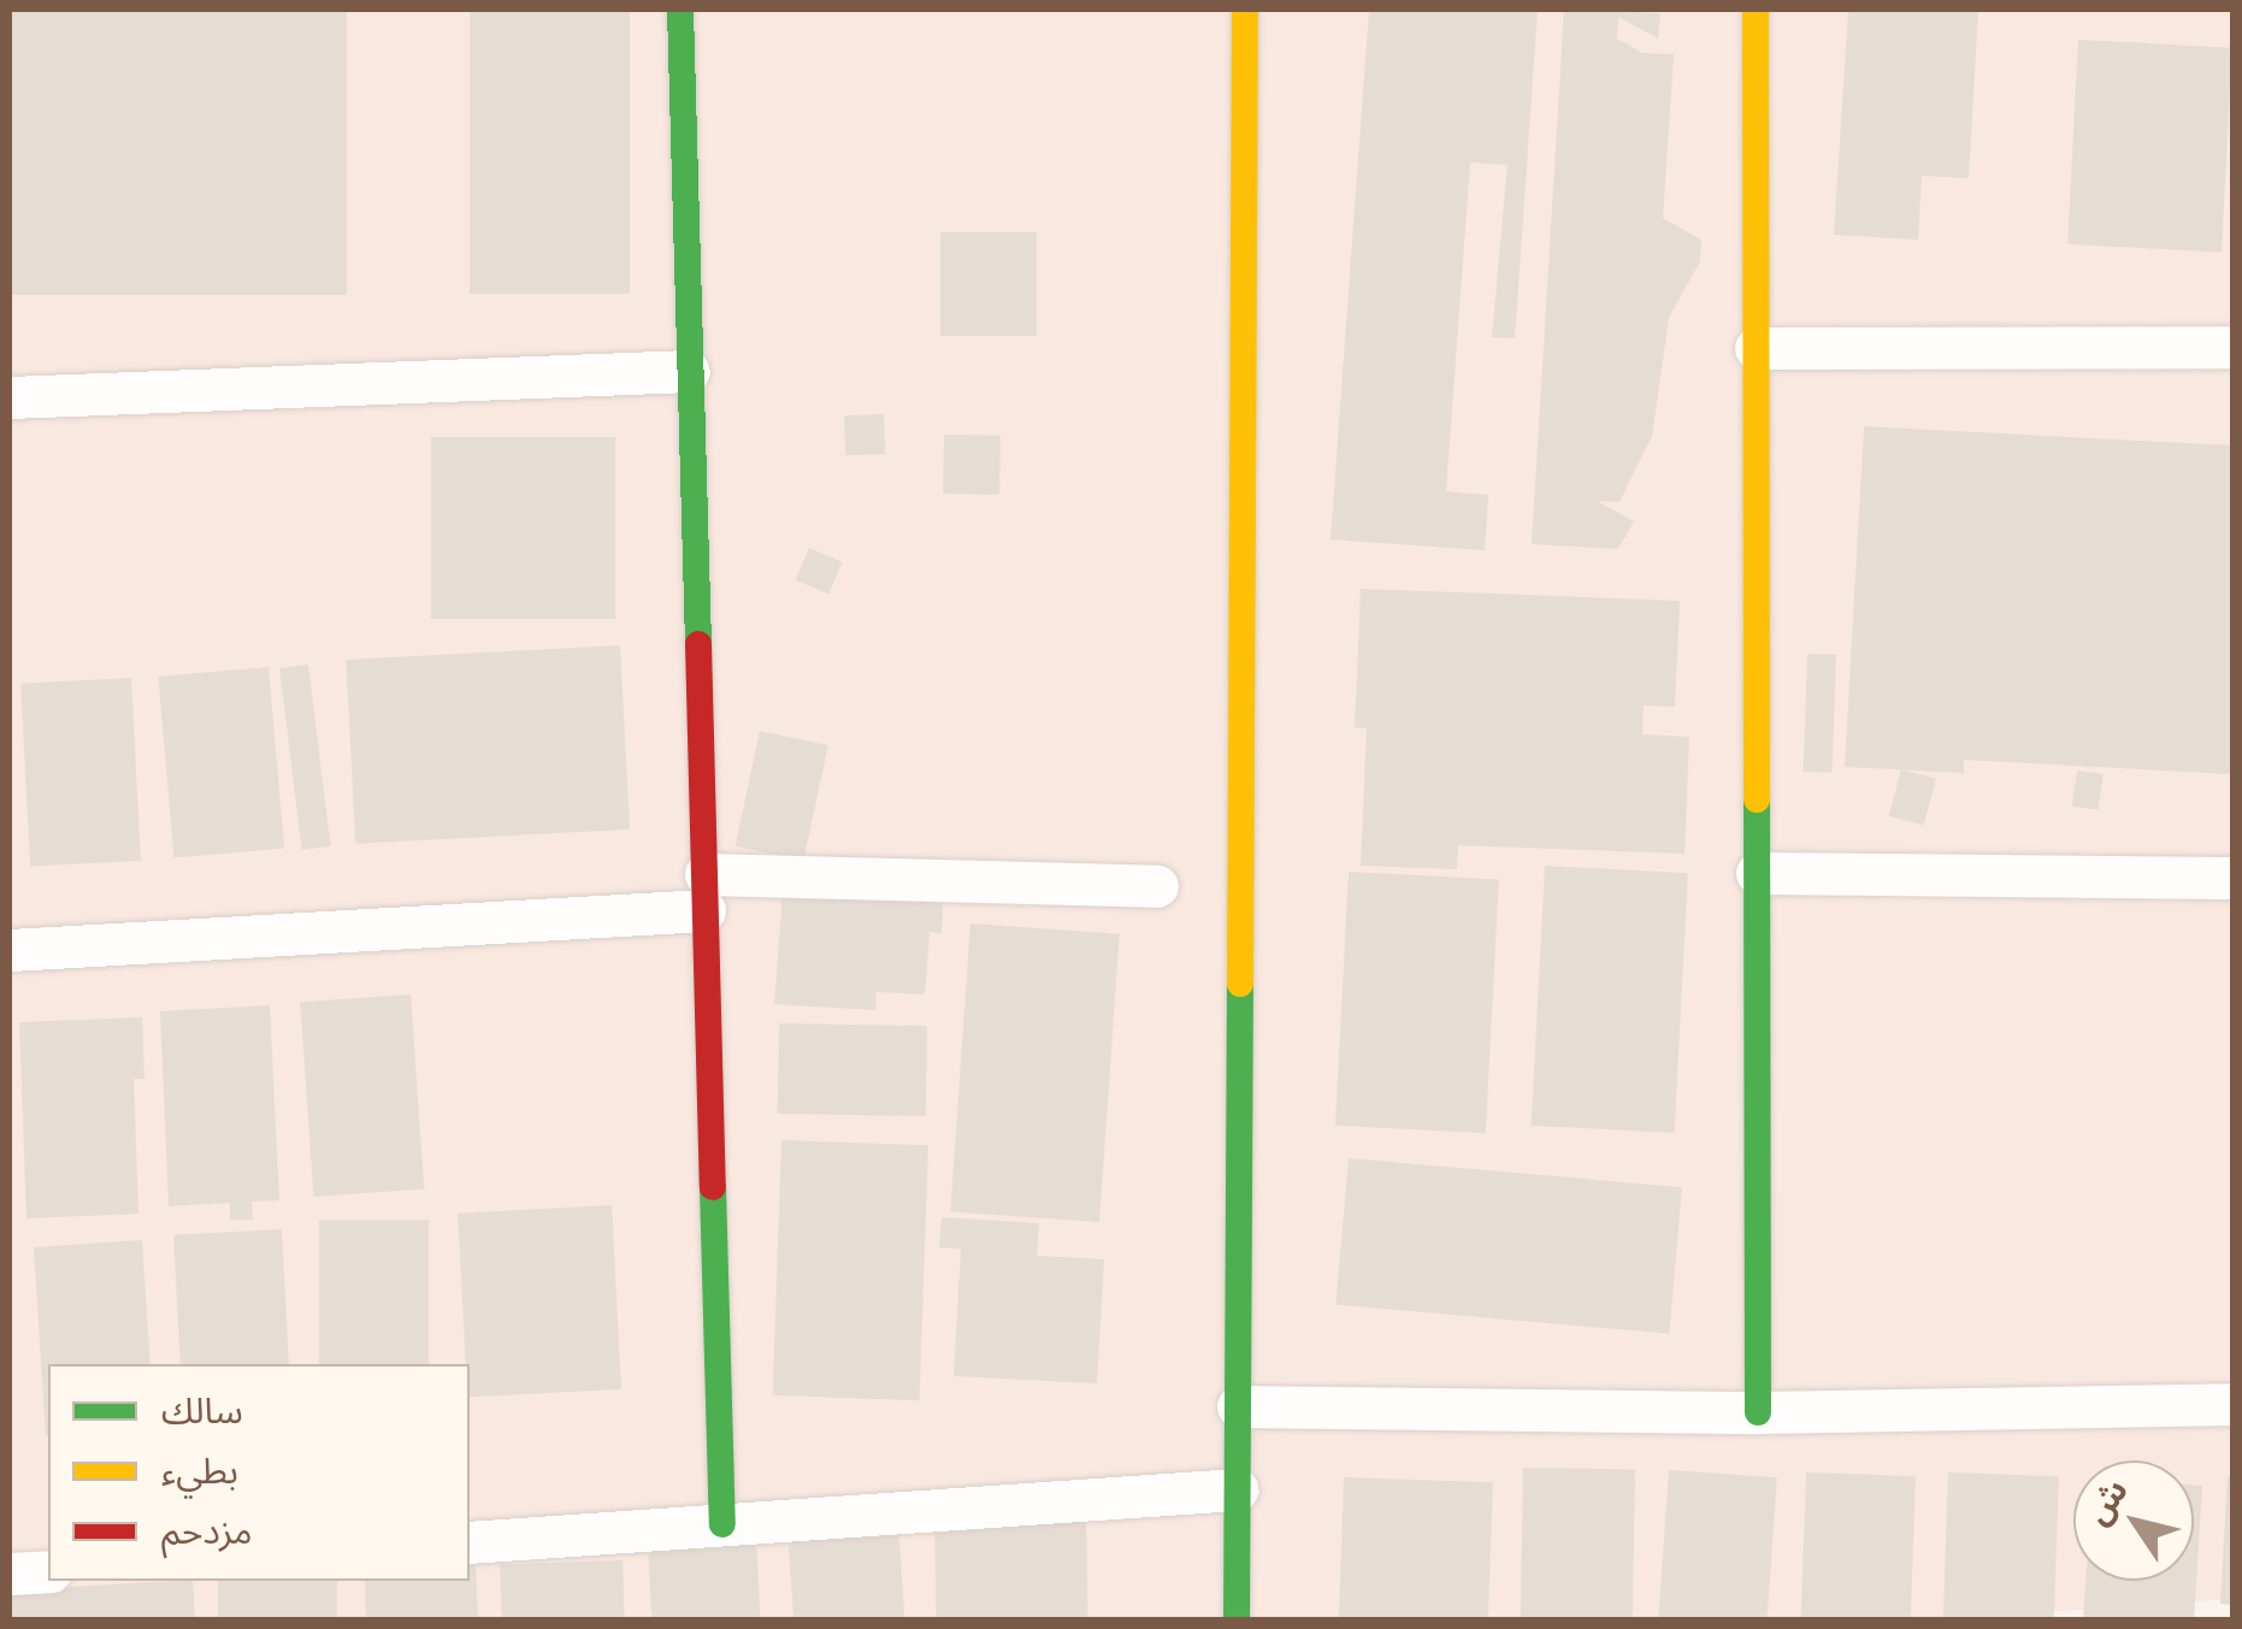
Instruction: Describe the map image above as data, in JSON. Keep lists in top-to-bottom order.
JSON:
{
  "legend": ["سالك", "بطيء", "مزدحم"],
  "north": "top left"
}
